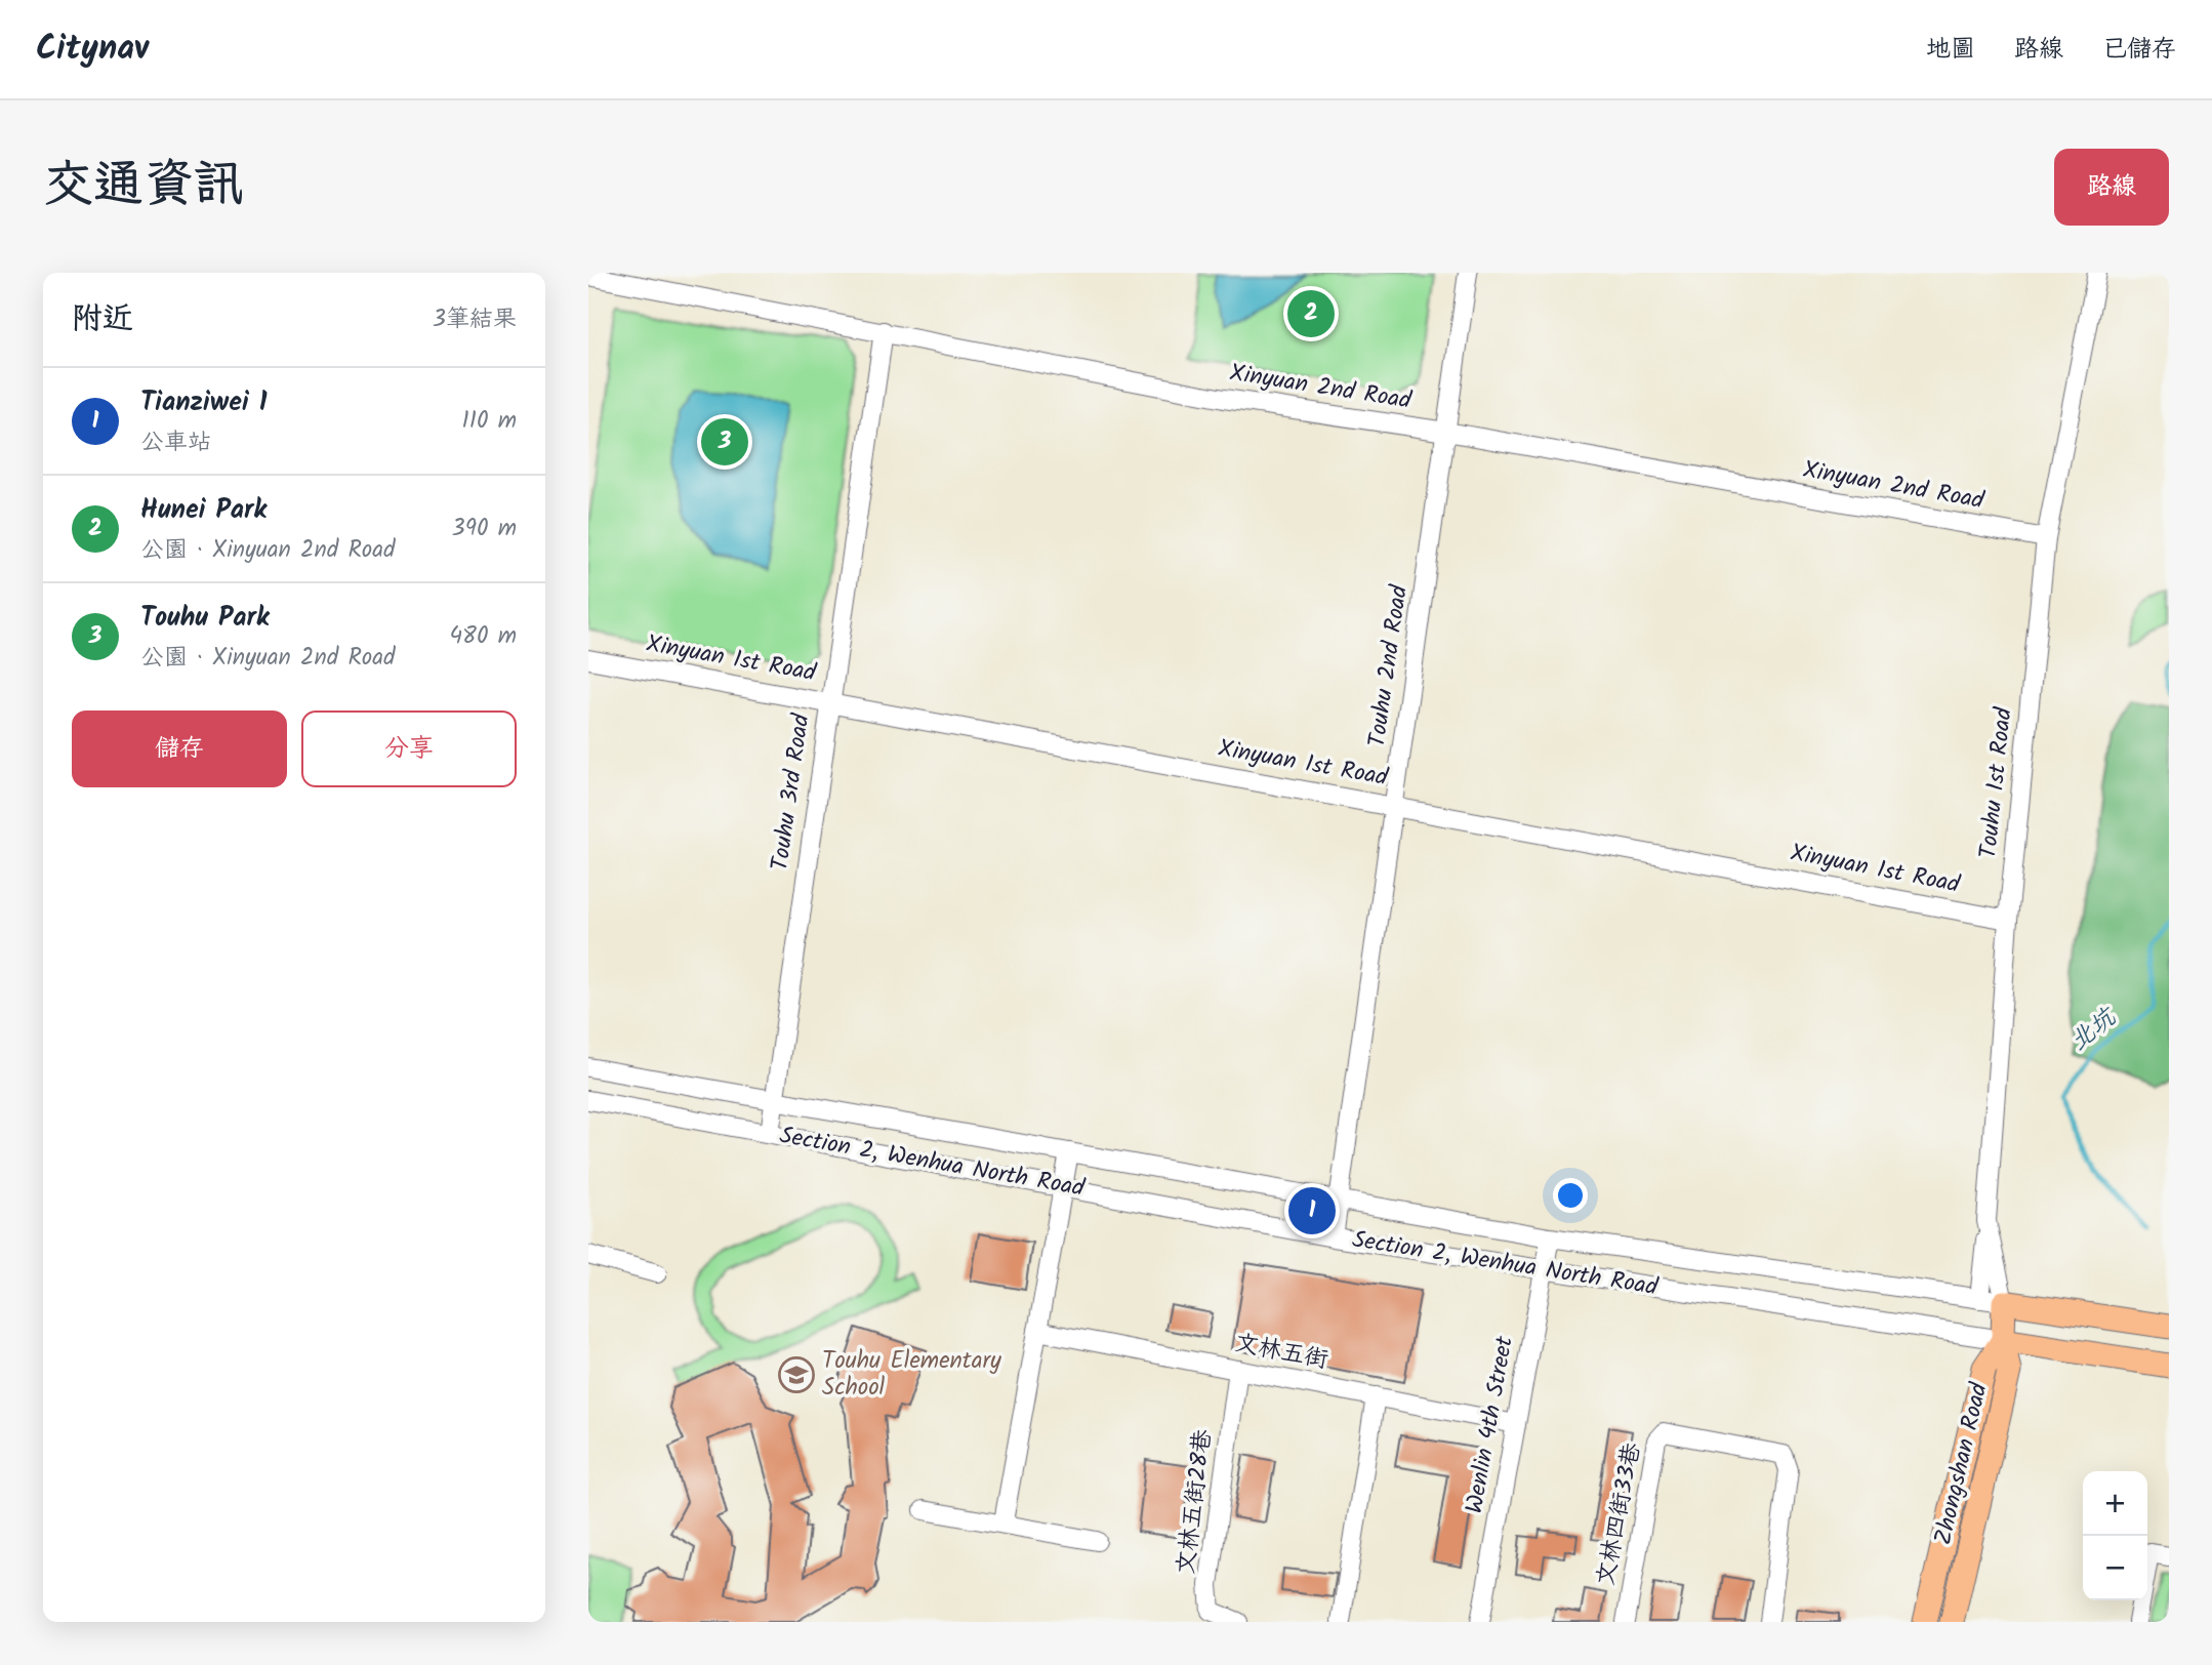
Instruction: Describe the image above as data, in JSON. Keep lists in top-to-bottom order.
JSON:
{
  "streets": {
    "main road": ["Section 2, Wenhua North Road", "Zhongshan Road"],
    "street": [
      "Xinyuan 2nd Road",
      "Xinyuan 1st Road",
      "Touhu 2nd Road",
      "Touhu 1st Road",
      "Touhu 3rd Road",
      "文林五街",
      "Wenlin 4th Street",
      "文林五街28巷",
      "文林四街33巷"
    ]
  },
  "crossings": [
    ["Xinyuan 2nd Road", "Touhu 2nd Road"],
    ["Xinyuan 2nd Road", "Touhu 1st Road"],
    ["Xinyuan 2nd Road", "Touhu 3rd Road"],
    ["Xinyuan 1st Road", "Touhu 2nd Road"],
    ["Xinyuan 1st Road", "Touhu 1st Road"],
    ["Xinyuan 1st Road", "Touhu 3rd Road"],
    ["Touhu 2nd Road", "Section 2, Wenhua North Road"],
    ["Touhu 1st Road", "Section 2, Wenhua North Road"],
    ["Touhu 3rd Road", "Section 2, Wenhua North Road"],
    ["Section 2, Wenhua North Road", "Wenlin 4th Street"],
    ["Section 2, Wenhua North Road", "Zhongshan Road"],
    ["文林五街", "Wenlin 4th Street"],
    ["文林五街", "文林五街28巷"]
  ],
  "water": ["北坑"],
  "places": {
    "school or university": ["Touhu Elementary School"]
  },
  "page": {
    "header": "Citynav",
    "nav": ["地圖", "路線", "已儲存"],
    "title": "交通資訊",
    "buttons": [
      "路線",
      ["儲存", "分享"]
    ],
    "heading": ["附近", "3筆結果"],
    "pins": ["2", "3", "1"],
    "list": [
      {
        "mark": "1",
        "name": "Tianziwei 1",
        "note": "公車站",
        "value": "110 m"
      },
      {
        "mark": "2",
        "name": "Hunei Park",
        "note": "公園 · Xinyuan 2nd Road",
        "value": "390 m"
      },
      {
        "mark": "3",
        "name": "Touhu Park",
        "note": "公園 · Xinyuan 2nd Road",
        "value": "480 m"
      }
    ],
    "map_buttons": ["+", "−"]
  }
}
